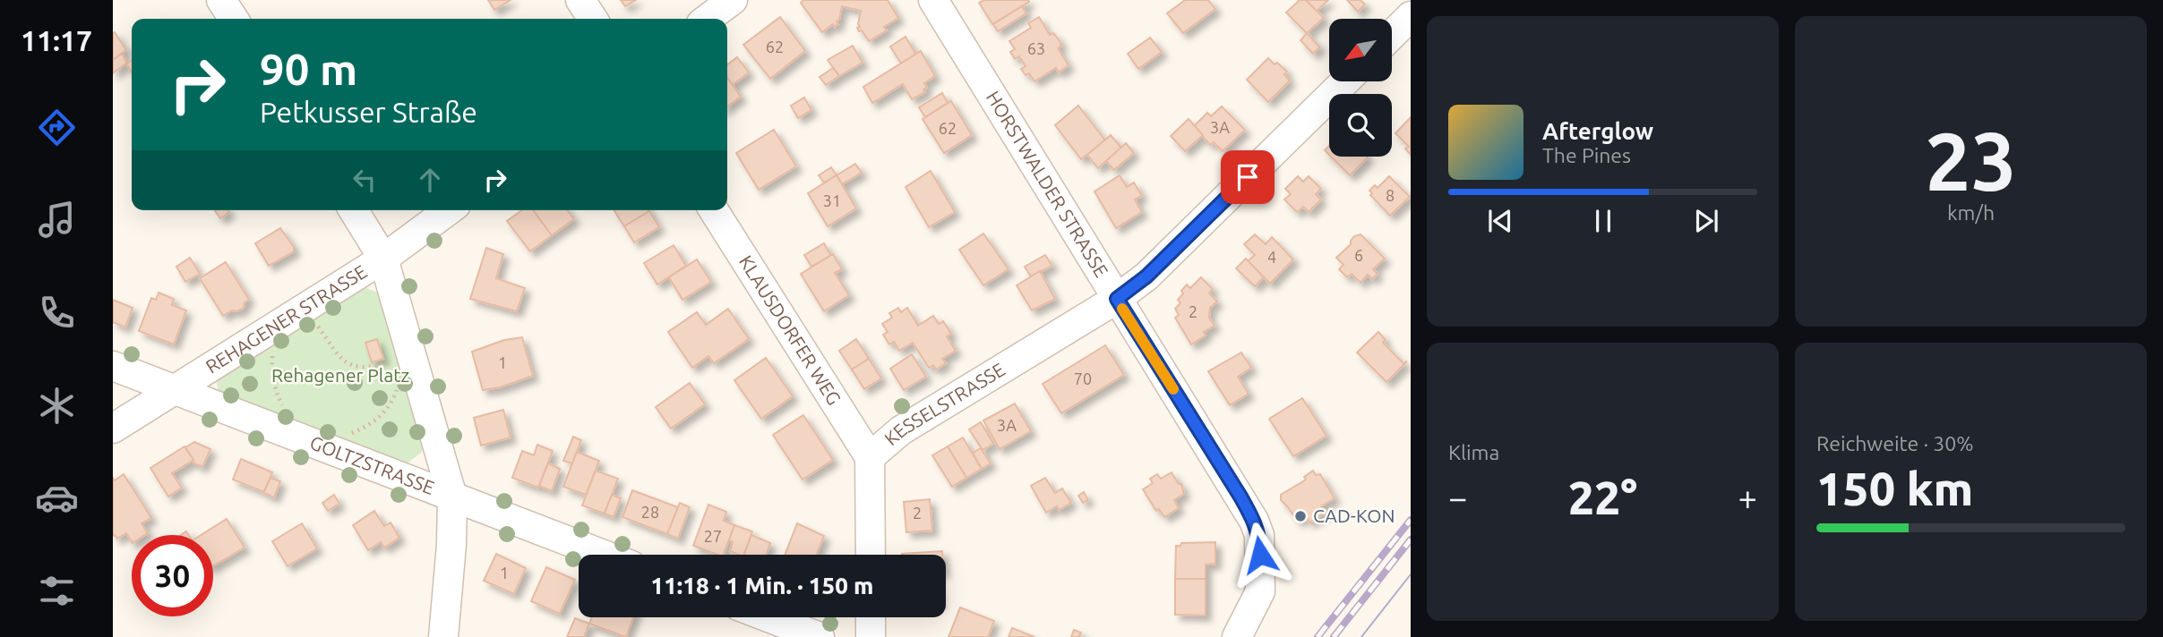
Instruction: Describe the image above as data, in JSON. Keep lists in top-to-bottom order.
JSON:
{
  "streets": {
    "street": [
      "HORSTWALDER STRASSE",
      "REHAGENER STRASSE",
      "KLAUSDORFER WEG",
      "KESSELSTRASSE",
      "GOLTZSTRASSE"
    ]
  },
  "crossings": [
    ["HORSTWALDER STRASSE", "KESSELSTRASSE"],
    ["REHAGENER STRASSE", "GOLTZSTRASSE"],
    ["KLAUSDORFER WEG", "KESSELSTRASSE"]
  ],
  "parks": ["Rehagener Platz"],
  "places": ["CAD-KON"],
  "house_numbers": [
    "62",
    "63",
    "3A",
    "62",
    "8",
    "31",
    "6",
    "4",
    "2",
    "1",
    "70",
    "3A",
    "28",
    "2",
    "27",
    "1"
  ],
  "north": "bottom left",
  "page": {
    "tabs": "11:17",
    "tile": [
      ["23", "km/h"],
      "Klima",
      ["Reichweite · 30%", "150 km"]
    ],
    "turn": ["90 m", "Petkusser Straße"],
    "song": ["Afterglow", "The Pines"],
    "heat": ["−", "22°", "+"],
    "limit": "30",
    "trip": "11:18 · 1 Min. · 150 m"
  }
}
